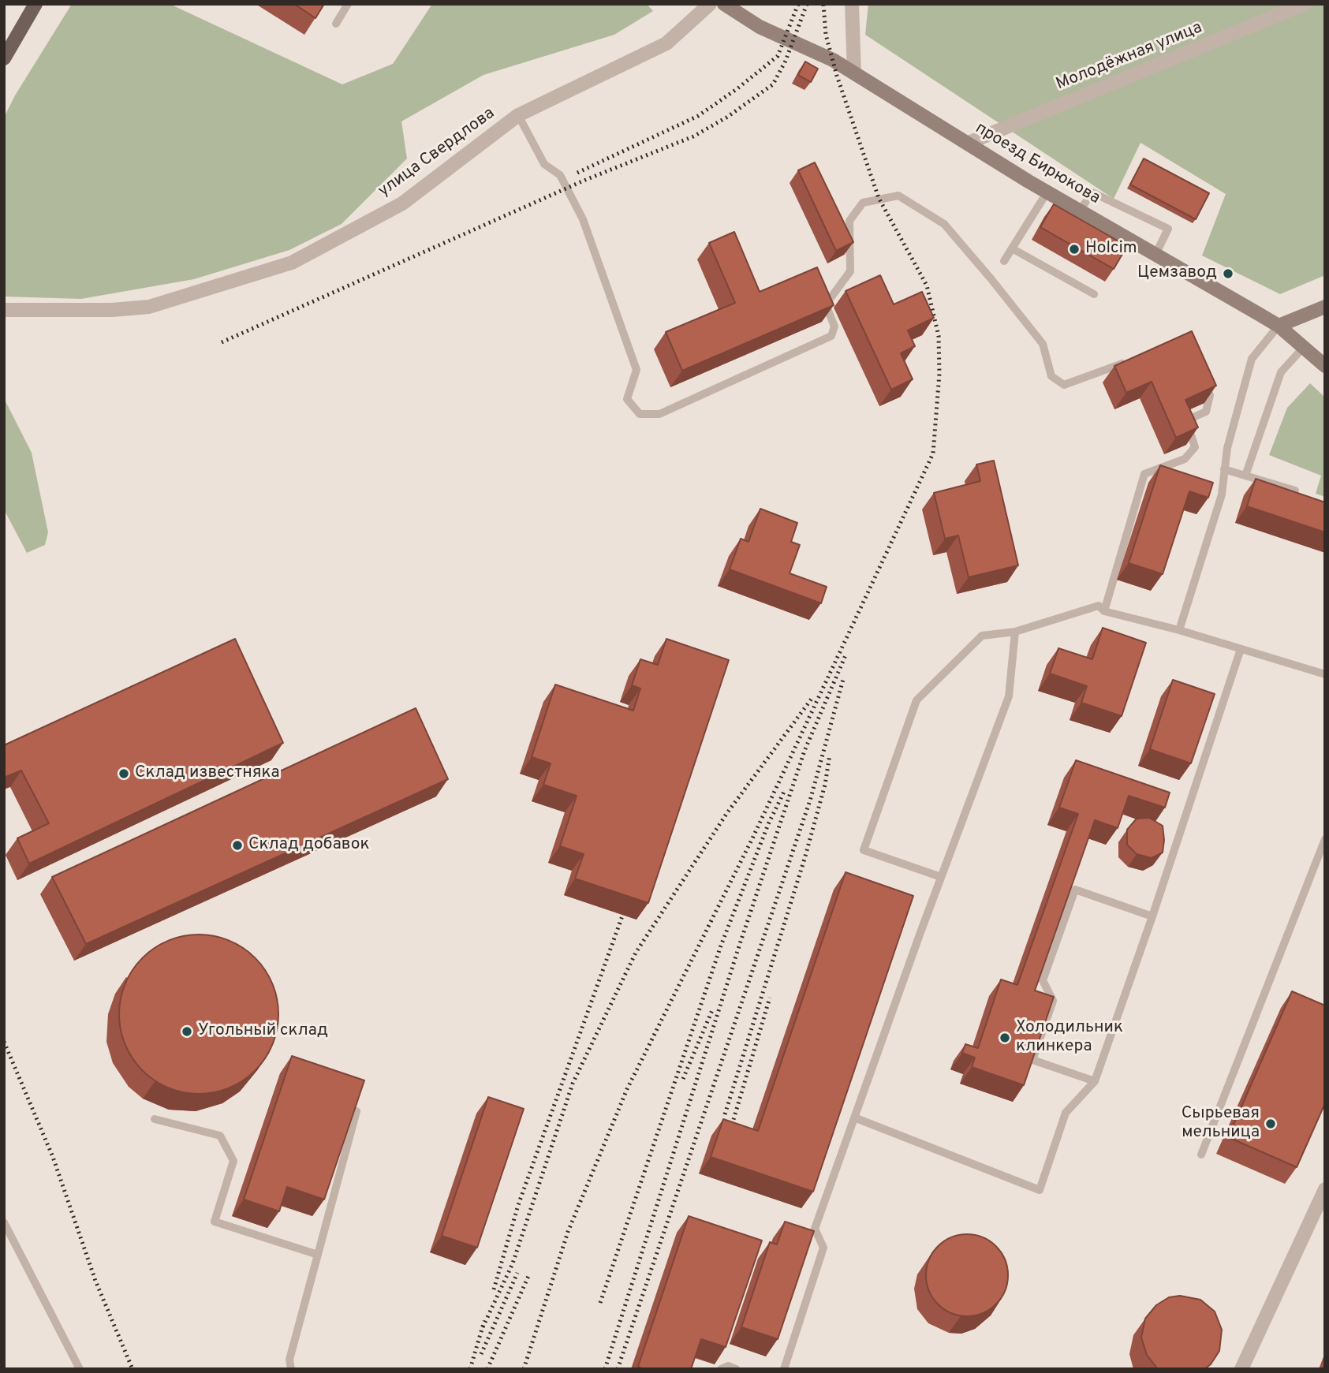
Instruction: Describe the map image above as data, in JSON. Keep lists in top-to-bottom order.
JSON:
{
  "streets": {
    "street": ["Молодёжная улица", "улица Свердлова", "проезд Бирюкова"]
  },
  "crossings": [
    ["Молодёжная улица", "проезд Бирюкова"]
  ],
  "places": [
    "Holcim",
    "Цемзавод",
    "Склад известняка",
    "Склад добавок",
    "Угольный склад",
    "Холодильник клинкера",
    "Сырьевая мельница"
  ]
}
